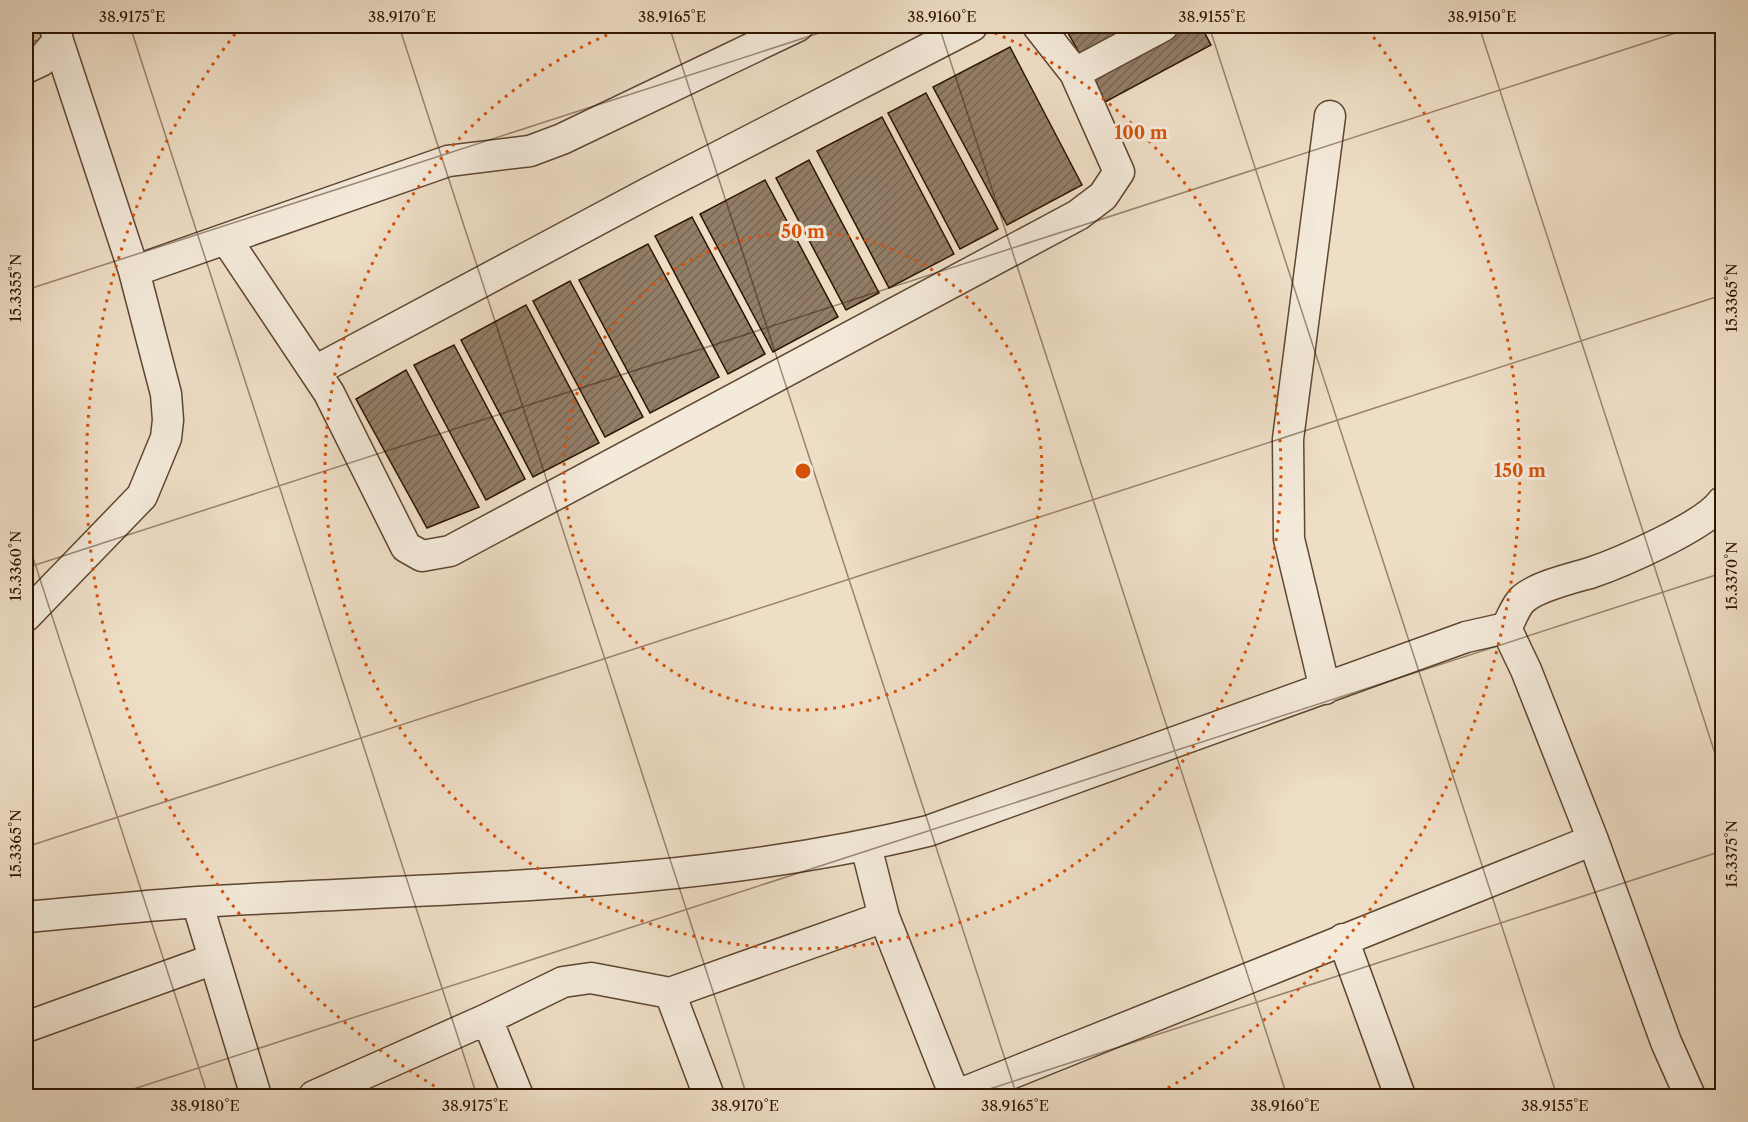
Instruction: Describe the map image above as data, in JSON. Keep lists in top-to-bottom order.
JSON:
{
  "coordinates": [
    "38.9175°E",
    "38.9170°E",
    "38.9165°E",
    "38.9160°E",
    "38.9155°E",
    "38.9150°E",
    "15.3355°N",
    "15.3365°N",
    "15.3360°N",
    "15.3370°N",
    "15.3375°N",
    "38.9180°E"
  ],
  "rings": ["100 m", "50 m", "150 m"]
}
